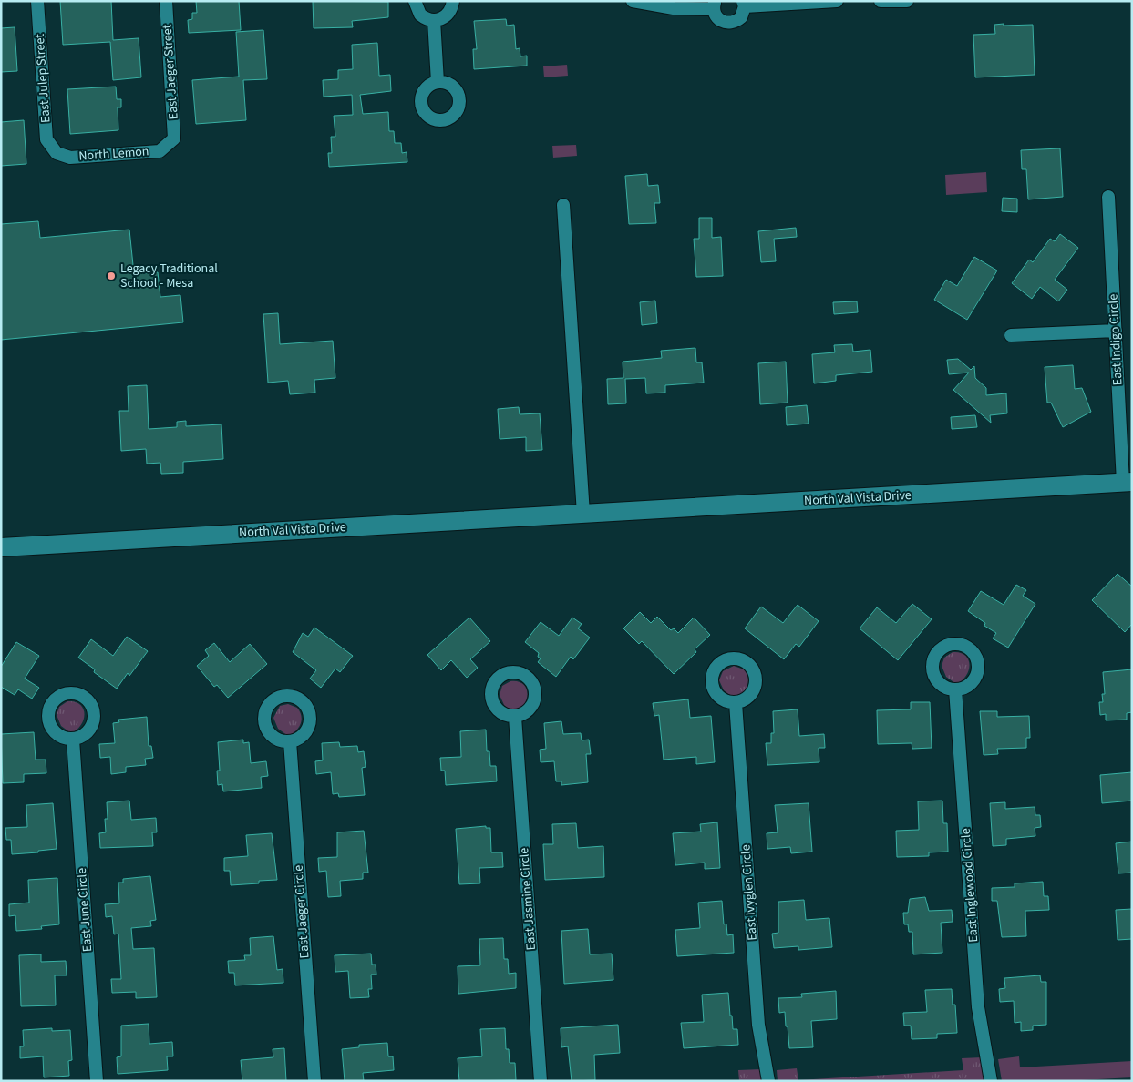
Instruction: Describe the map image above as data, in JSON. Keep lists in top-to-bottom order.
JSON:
{
  "streets": {
    "main road": ["North Val Vista Drive"],
    "street": [
      "East Jaeger Street",
      "East Julep Street",
      "North Lemon",
      "East Indigo Circle",
      "East Inglewood Circle",
      "East Ivyglen Circle",
      "East Jasmine Circle",
      "East June Circle",
      "East Jaeger Circle"
    ]
  },
  "crossings": [
    ["East Jaeger Street", "North Lemon"],
    ["East Julep Street", "North Lemon"],
    ["East Indigo Circle", "North Val Vista Drive"]
  ],
  "places": ["Legacy Traditional School - Mesa"]
}
